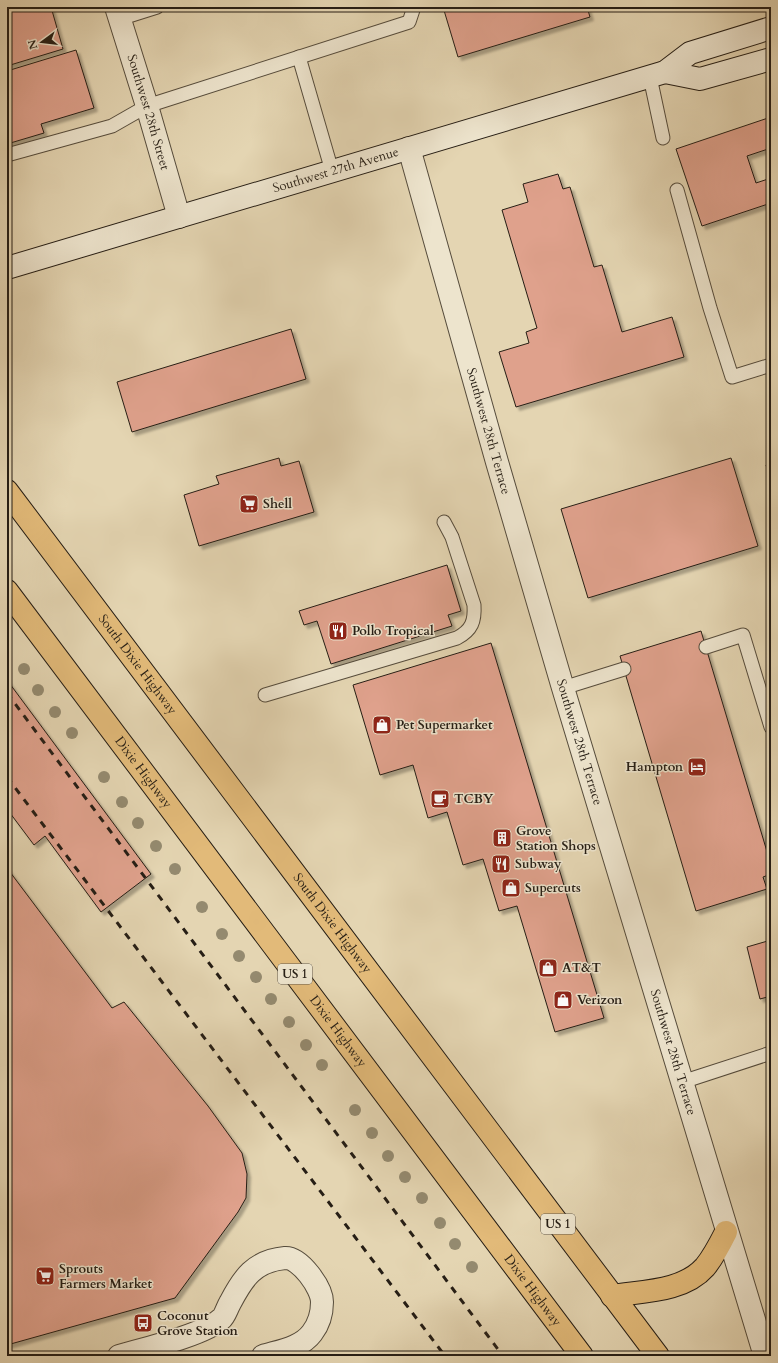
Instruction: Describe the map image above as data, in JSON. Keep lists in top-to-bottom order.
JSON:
{
  "streets": {
    "highway": ["South Dixie Highway", "Dixie Highway", "US 1"],
    "street": ["Southwest 28th Street", "Southwest 27th Avenue", "Southwest 28th Terrace"]
  },
  "crossings": [
    ["Southwest 28th Street", "Southwest 27th Avenue"],
    ["Southwest 27th Avenue", "Southwest 28th Terrace"]
  ],
  "places": {
    "supermarket": ["Shell", "Sprouts Farmers Market"],
    "restaurant": ["Pollo Tropical", "Subway"],
    "shop": [
      "Pet Supermarket",
      "Supercuts",
      "AT&T",
      "Verizon"
    ],
    "hotel": ["Hampton"],
    "cafe": ["TCBY"],
    "building": ["Grove Station Shops"],
    "bus stop": ["Coconut Grove Station"]
  },
  "north": "left"
}
